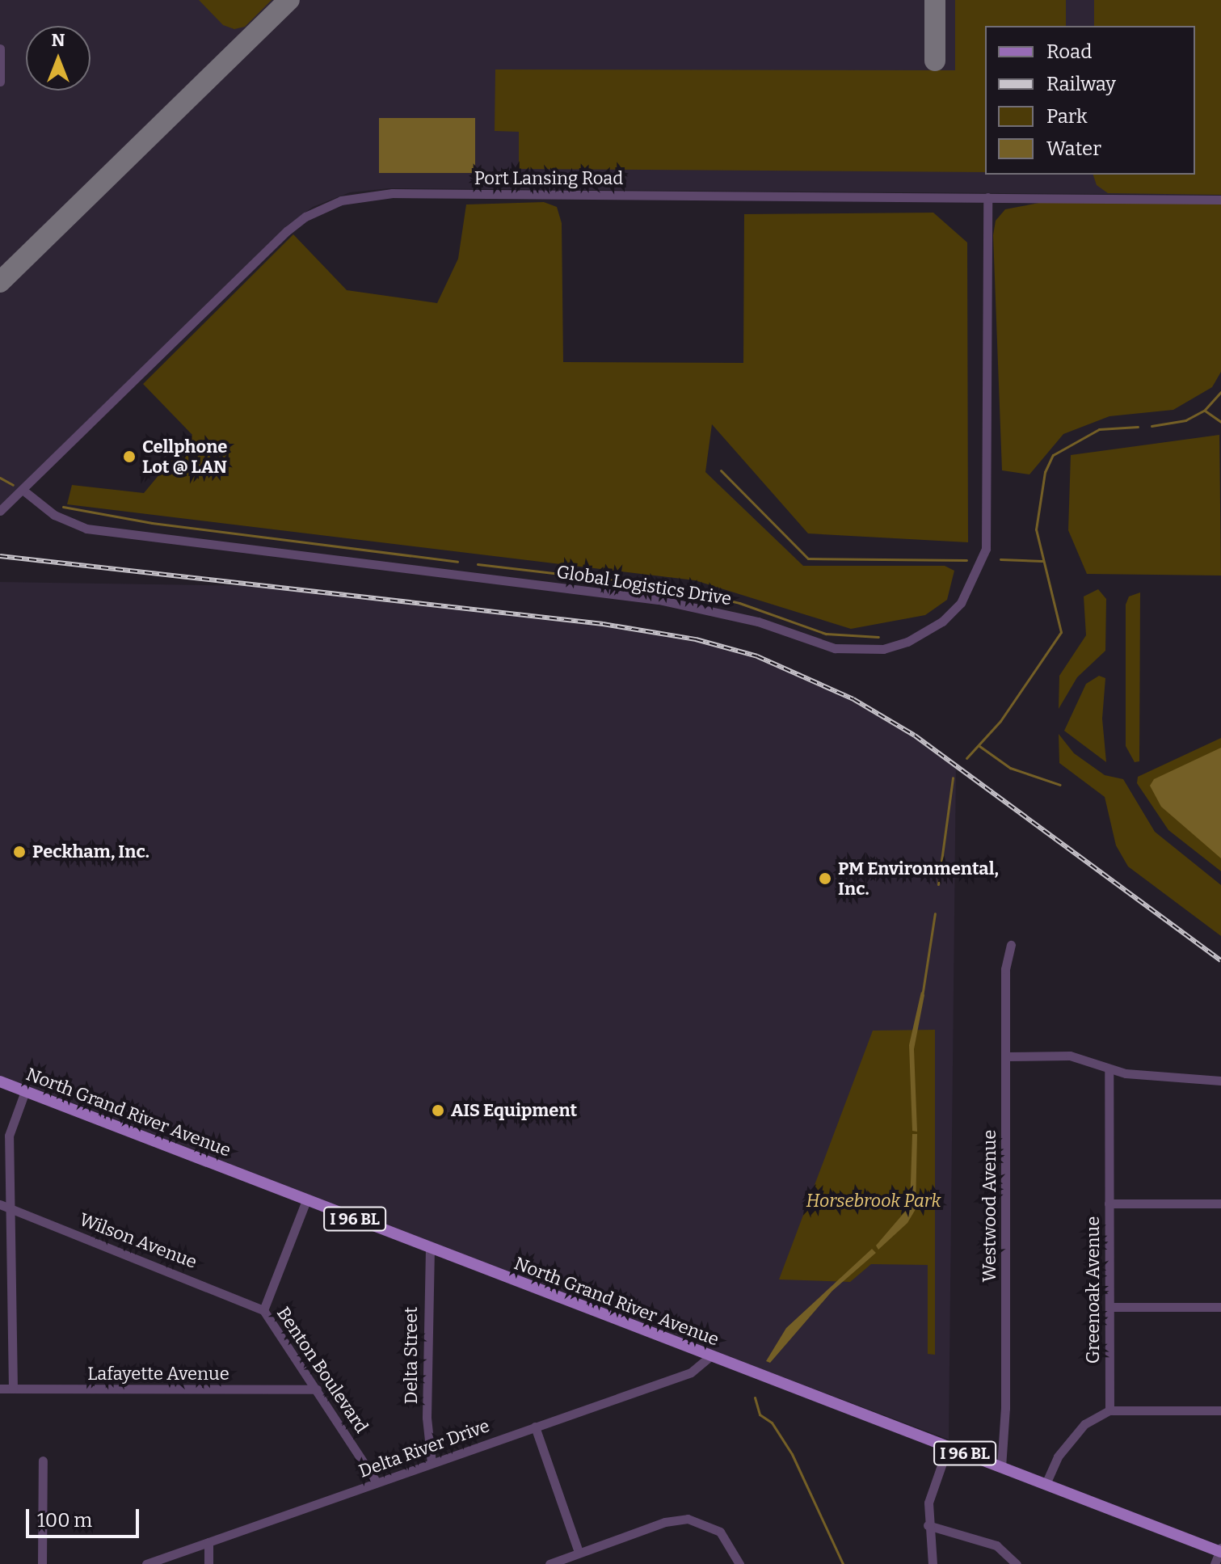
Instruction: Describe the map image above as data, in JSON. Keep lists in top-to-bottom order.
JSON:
{
  "streets": {
    "main road": ["North Grand River Avenue", "I 96 BL"],
    "street": [
      "Port Lansing Road",
      "Global Logistics Drive",
      "Westwood Avenue",
      "Wilson Avenue",
      "Greenoak Avenue",
      "Delta Street",
      "Benton Boulevard",
      "Lafayette Avenue",
      "Delta River Drive"
    ]
  },
  "crossings": [
    ["Port Lansing Road", "Global Logistics Drive"],
    ["North Grand River Avenue", "Westwood Avenue"],
    ["North Grand River Avenue", "Delta Street"],
    ["North Grand River Avenue", "Benton Boulevard"],
    ["North Grand River Avenue", "Delta River Drive"],
    ["Wilson Avenue", "Benton Boulevard"],
    ["Delta Street", "Delta River Drive"],
    ["Benton Boulevard", "Lafayette Avenue"],
    ["Benton Boulevard", "Delta River Drive"]
  ],
  "parks": ["Horsebrook Park"],
  "places": [
    "Cellphone Lot @ LAN",
    "Peckham, Inc.",
    "PM Environmental, Inc.",
    "AIS Equipment"
  ],
  "legend": [
    "Road",
    "Railway",
    "Park",
    "Water"
  ],
  "scale_bar": "100 m",
  "north": "top"
}
